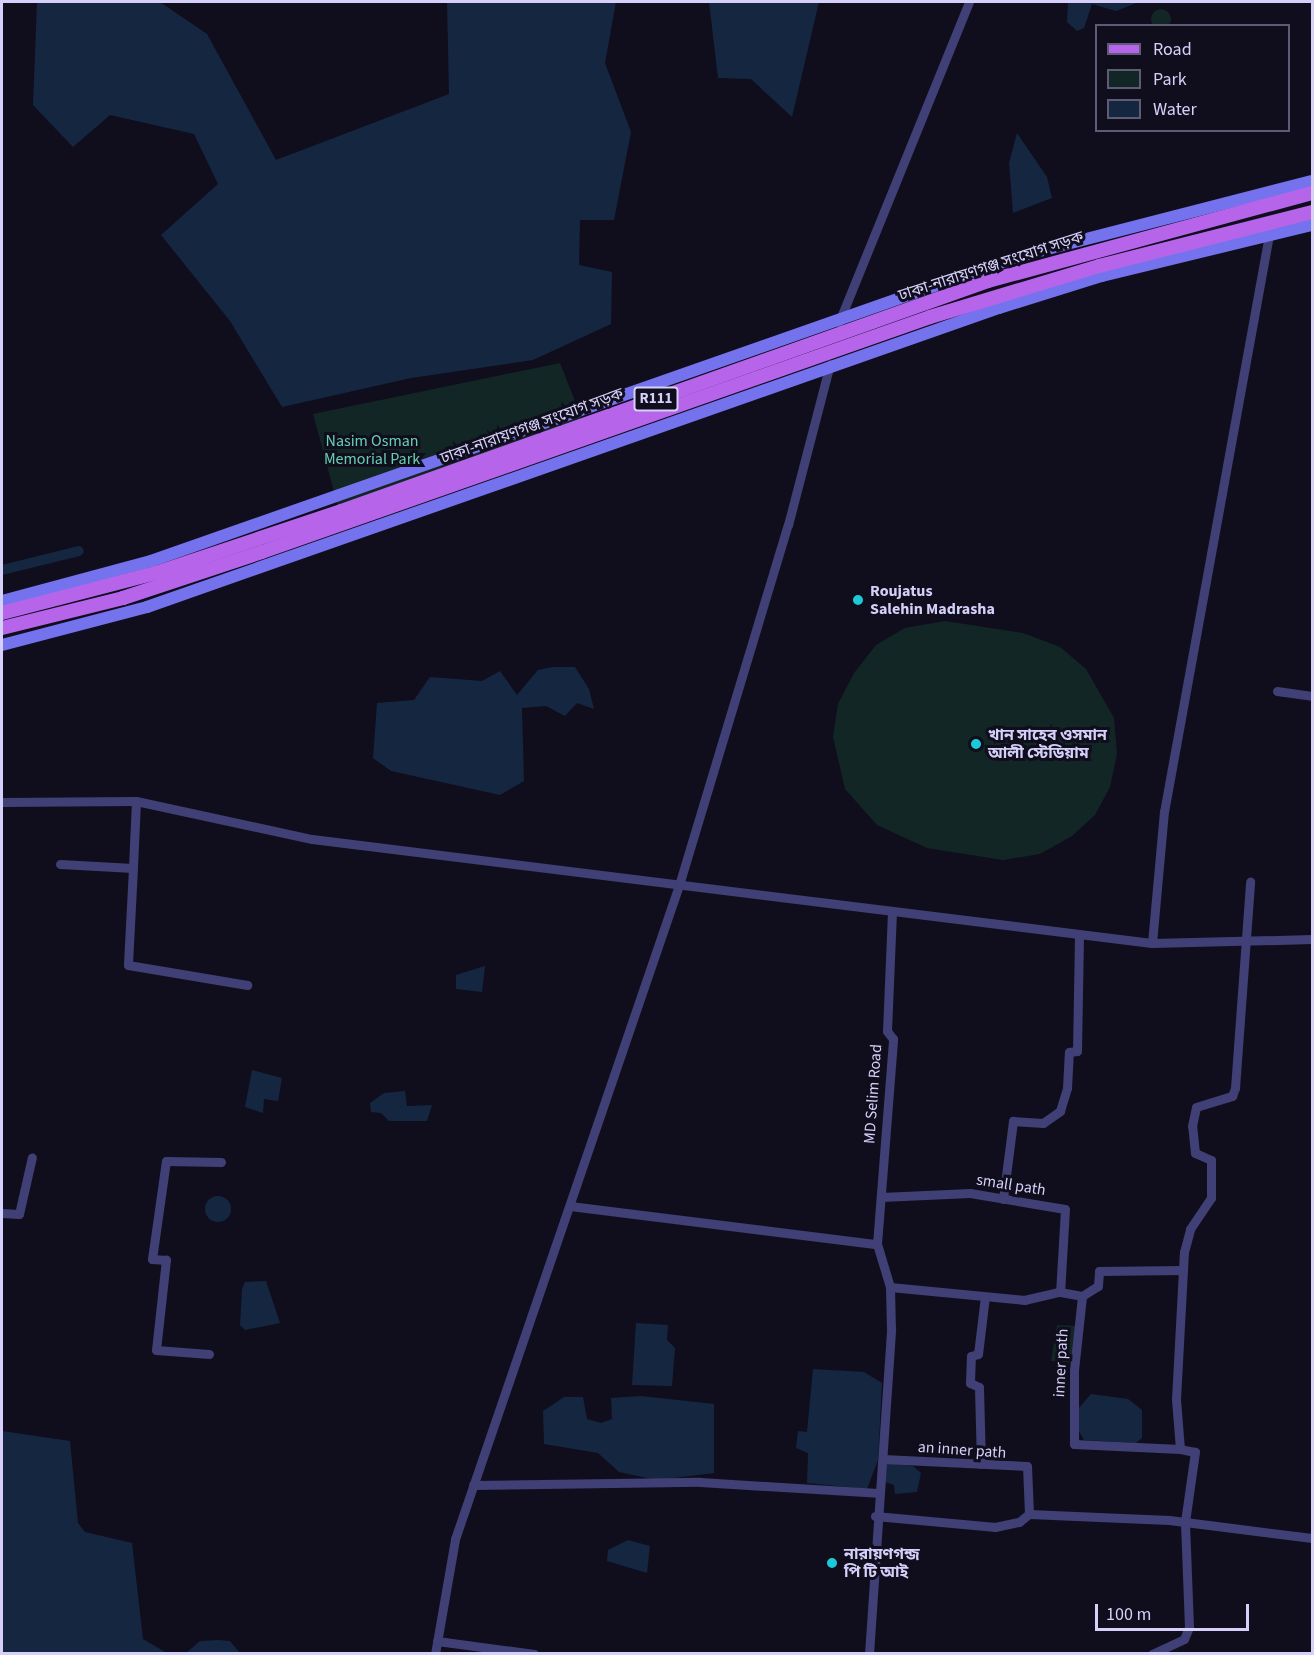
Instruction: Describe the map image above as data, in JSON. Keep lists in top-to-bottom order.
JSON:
{
  "streets": {
    "main road": ["ঢাকা-নারায়ণগঞ্জ সংযোগ সড়ক", "R111"],
    "street": [
      "MD Selim Road",
      "small path",
      "inner path",
      "an inner path"
    ]
  },
  "crossings": [
    ["MD Selim Road", "small path"]
  ],
  "parks": ["Nasim Osman Memorial Park"],
  "places": ["Roujatus Salehin Madrasha", "খান সাহেব ওসমান আলী স্টেডিয়াম", "নারায়ণগন্জ পি টি আই"],
  "legend": ["Road", "Park", "Water"],
  "scale_bar": "100 m"
}
